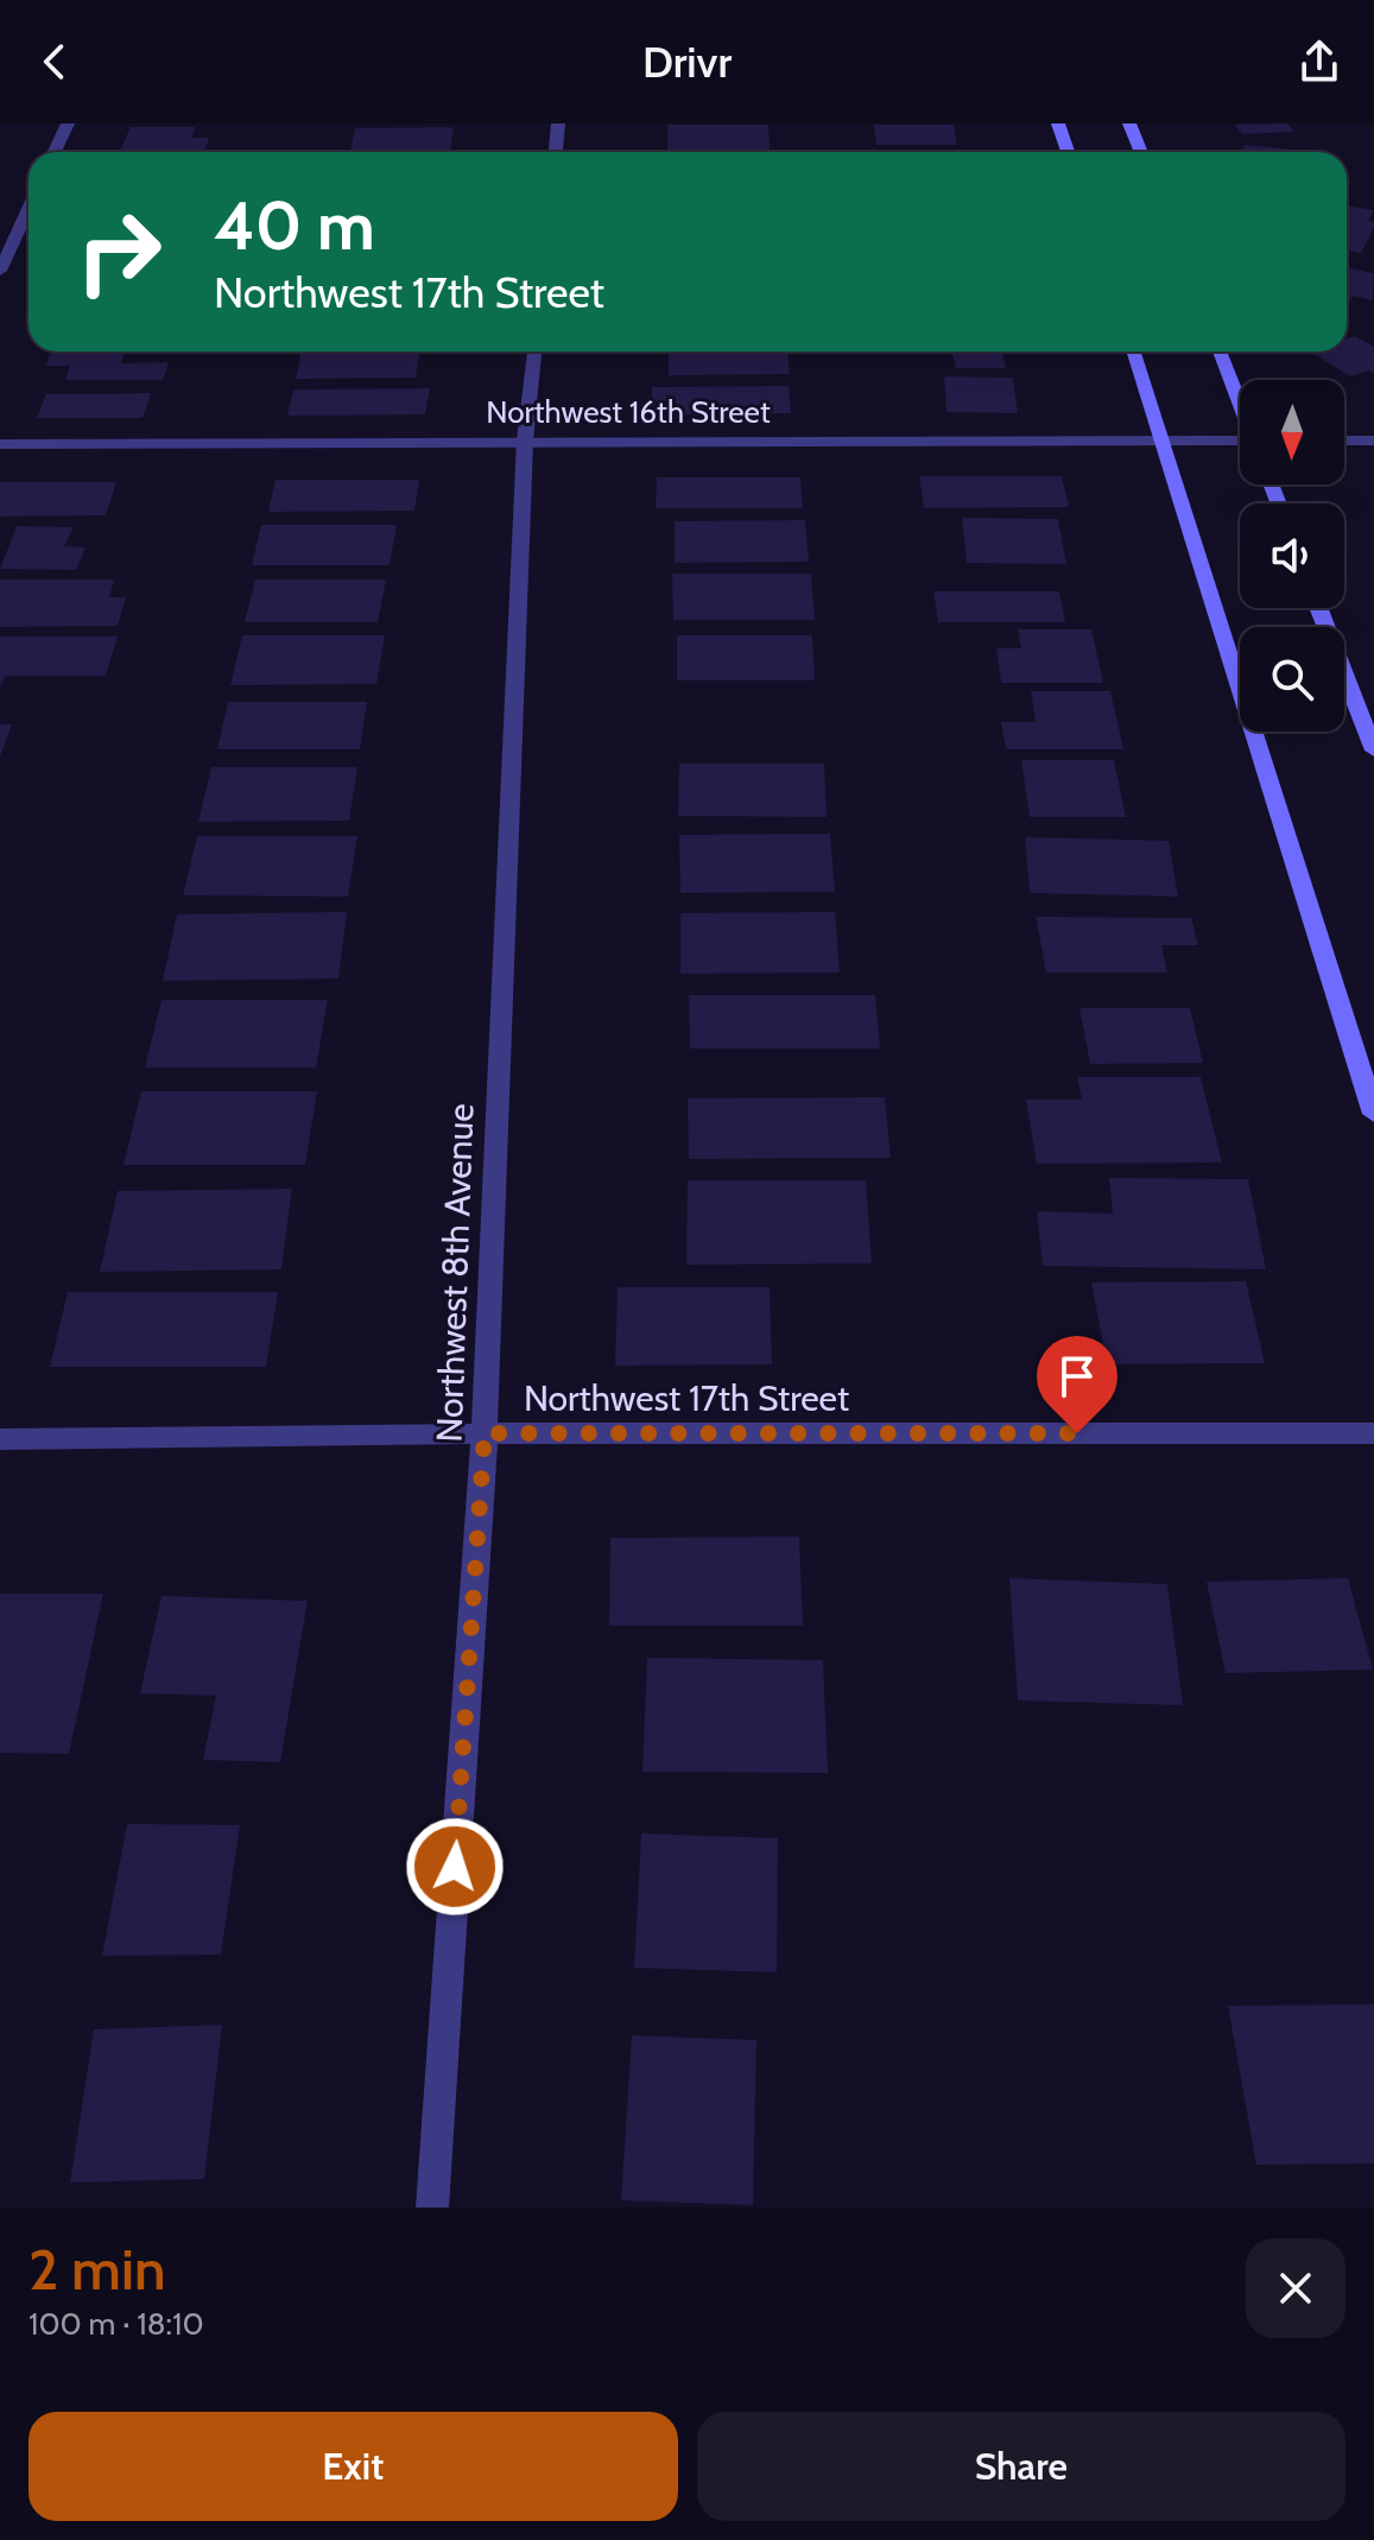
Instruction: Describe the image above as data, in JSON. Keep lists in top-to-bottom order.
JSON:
{
  "streets": {
    "street": ["Northwest 16th Street", "Northwest 8th Avenue", "Northwest 17th Street"]
  },
  "crossings": [
    ["Northwest 16th Street", "Northwest 8th Avenue"],
    ["Northwest 8th Avenue", "Northwest 17th Street"]
  ],
  "north": "bottom",
  "page": {
    "header": "Drivr",
    "turn": ["40 m", "Northwest 17th Street"],
    "heading": ["2 min", "100 m · 18:10"],
    "buttons": ["Exit", "Share"]
  }
}
